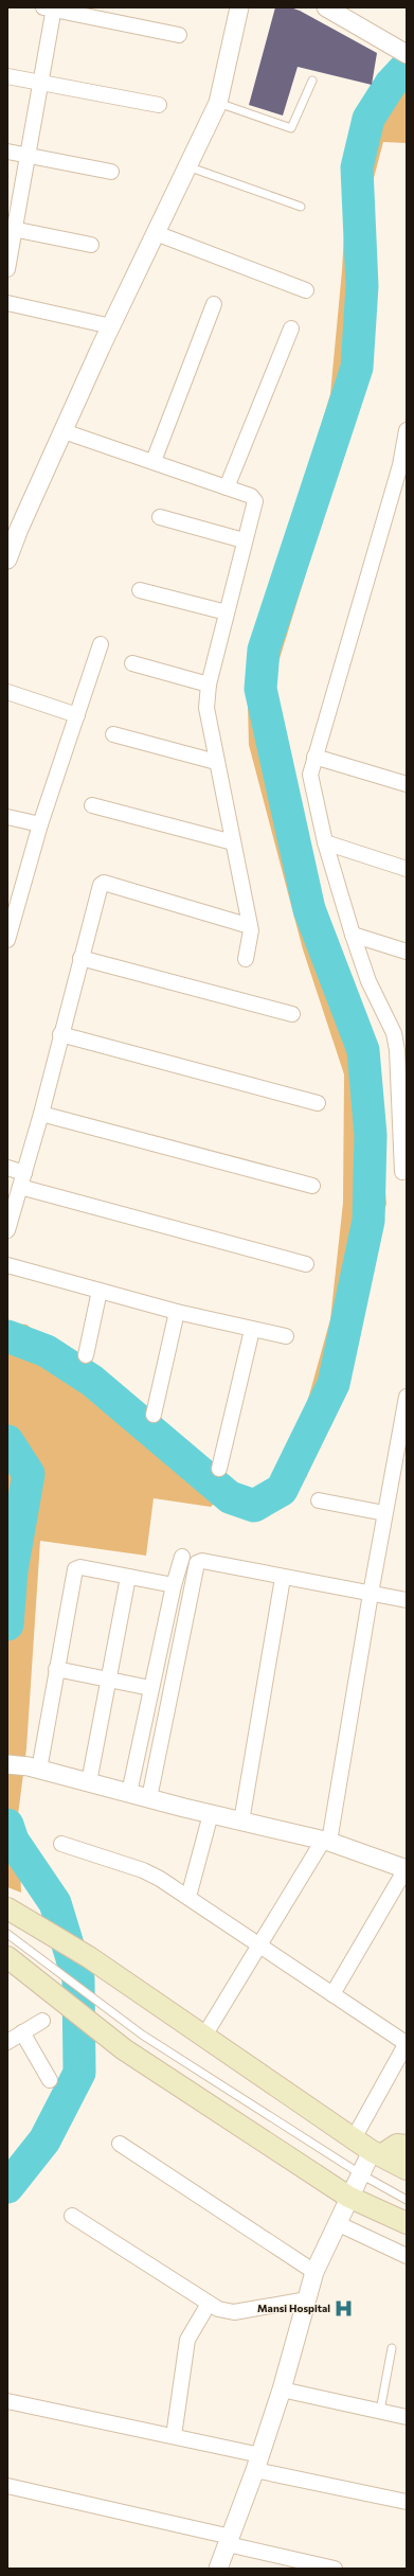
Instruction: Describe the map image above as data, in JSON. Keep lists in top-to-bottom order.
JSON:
{
  "places": {
    "hospital": ["Mansi Hospital"]
  }
}
